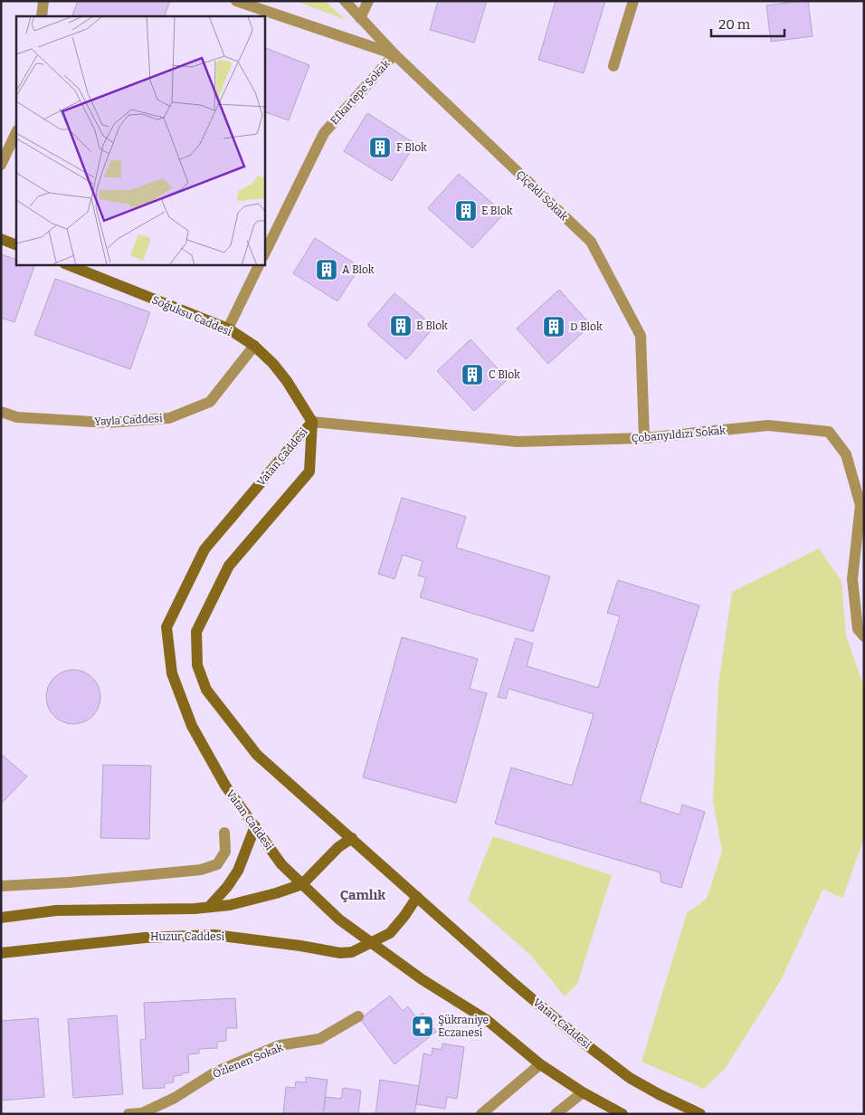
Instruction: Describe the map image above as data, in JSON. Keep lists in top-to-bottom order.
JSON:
{
  "streets": {
    "street": [
      "Efkartepe Sokak",
      "Çiçekli Sokak",
      "Soğuksu Caddesi",
      "Yayla Caddesi",
      "Çobanyıldızı Sokak",
      "Vatan Caddesi",
      "Huzur Caddesi",
      "Özlenen Sokak"
    ]
  },
  "crossings": [
    ["Efkartepe Sokak", "Çiçekli Sokak"],
    ["Çiçekli Sokak", "Çobanyıldızı Sokak"],
    ["Soğuksu Caddesi", "Yayla Caddesi"],
    ["Soğuksu Caddesi", "Çobanyıldızı Sokak"],
    ["Soğuksu Caddesi", "Vatan Caddesi"],
    ["Çobanyıldızı Sokak", "Vatan Caddesi"],
    ["Vatan Caddesi", "Huzur Caddesi"]
  ],
  "districts": ["Çamlık"],
  "places": {
    "building": [
      "F Blok",
      "E Blok",
      "A Blok",
      "B Blok",
      "D Blok",
      "C Blok"
    ],
    "pharmacy": ["Şükraniye Eczanesi"]
  },
  "scale_bar": "20 m"
}
